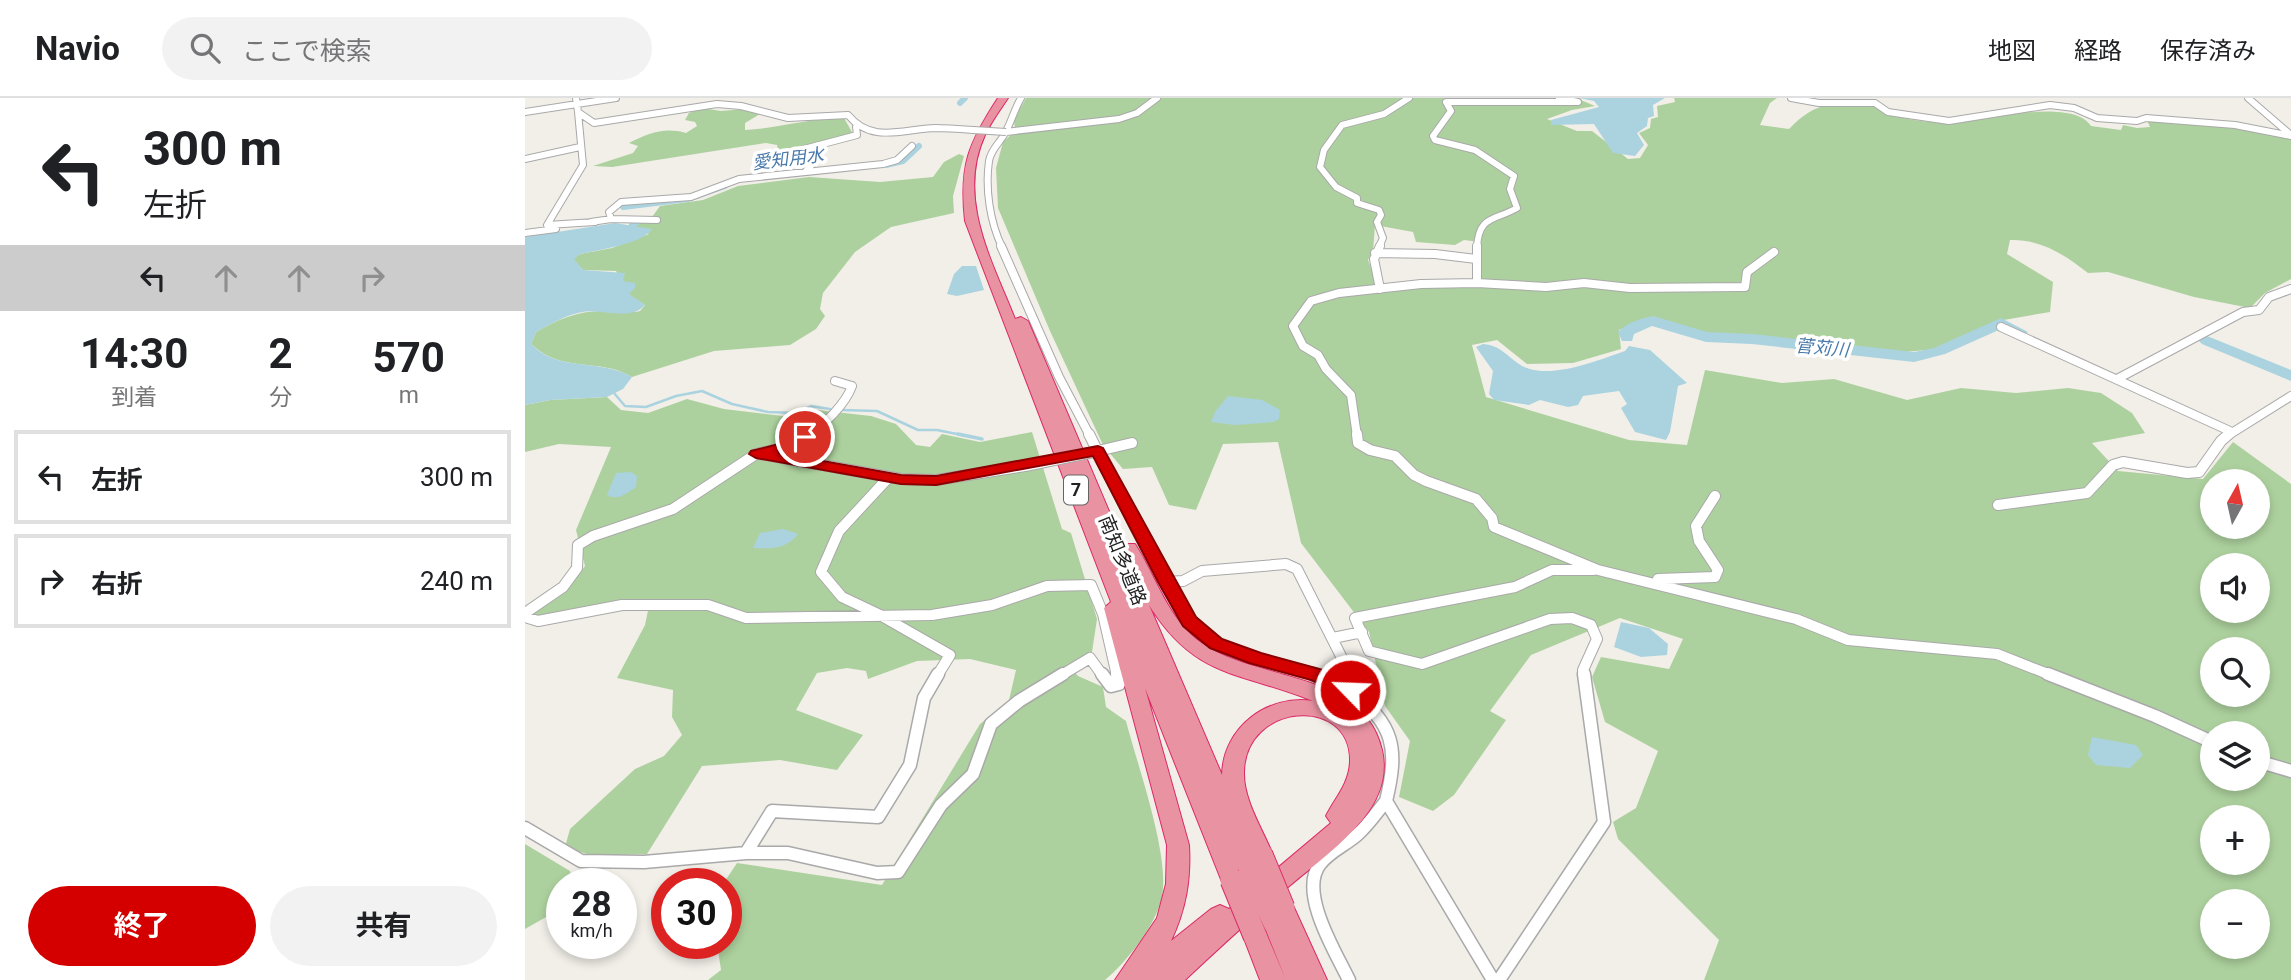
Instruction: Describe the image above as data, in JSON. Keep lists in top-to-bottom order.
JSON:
{
  "streets": {
    "highway": ["7", "南知多道路"]
  },
  "water": ["愛知用水", "菅苅川"],
  "north": "top",
  "page": {
    "header": "Navio",
    "search": "ここで検索",
    "nav": ["地図", "経路", "保存済み"],
    "turn": ["300 m", "左折"],
    "eta": [
      "14:30",
      "到着",
      "2",
      "分",
      "570",
      "m"
    ],
    "list": [
      {
        "name": "左折",
        "value": "300 m"
      },
      {
        "name": "右折",
        "value": "240 m"
      }
    ],
    "map_buttons": ["+", "−"],
    "speed": "28 km/h",
    "limit": "30",
    "buttons": ["終了", "共有"]
  }
}
